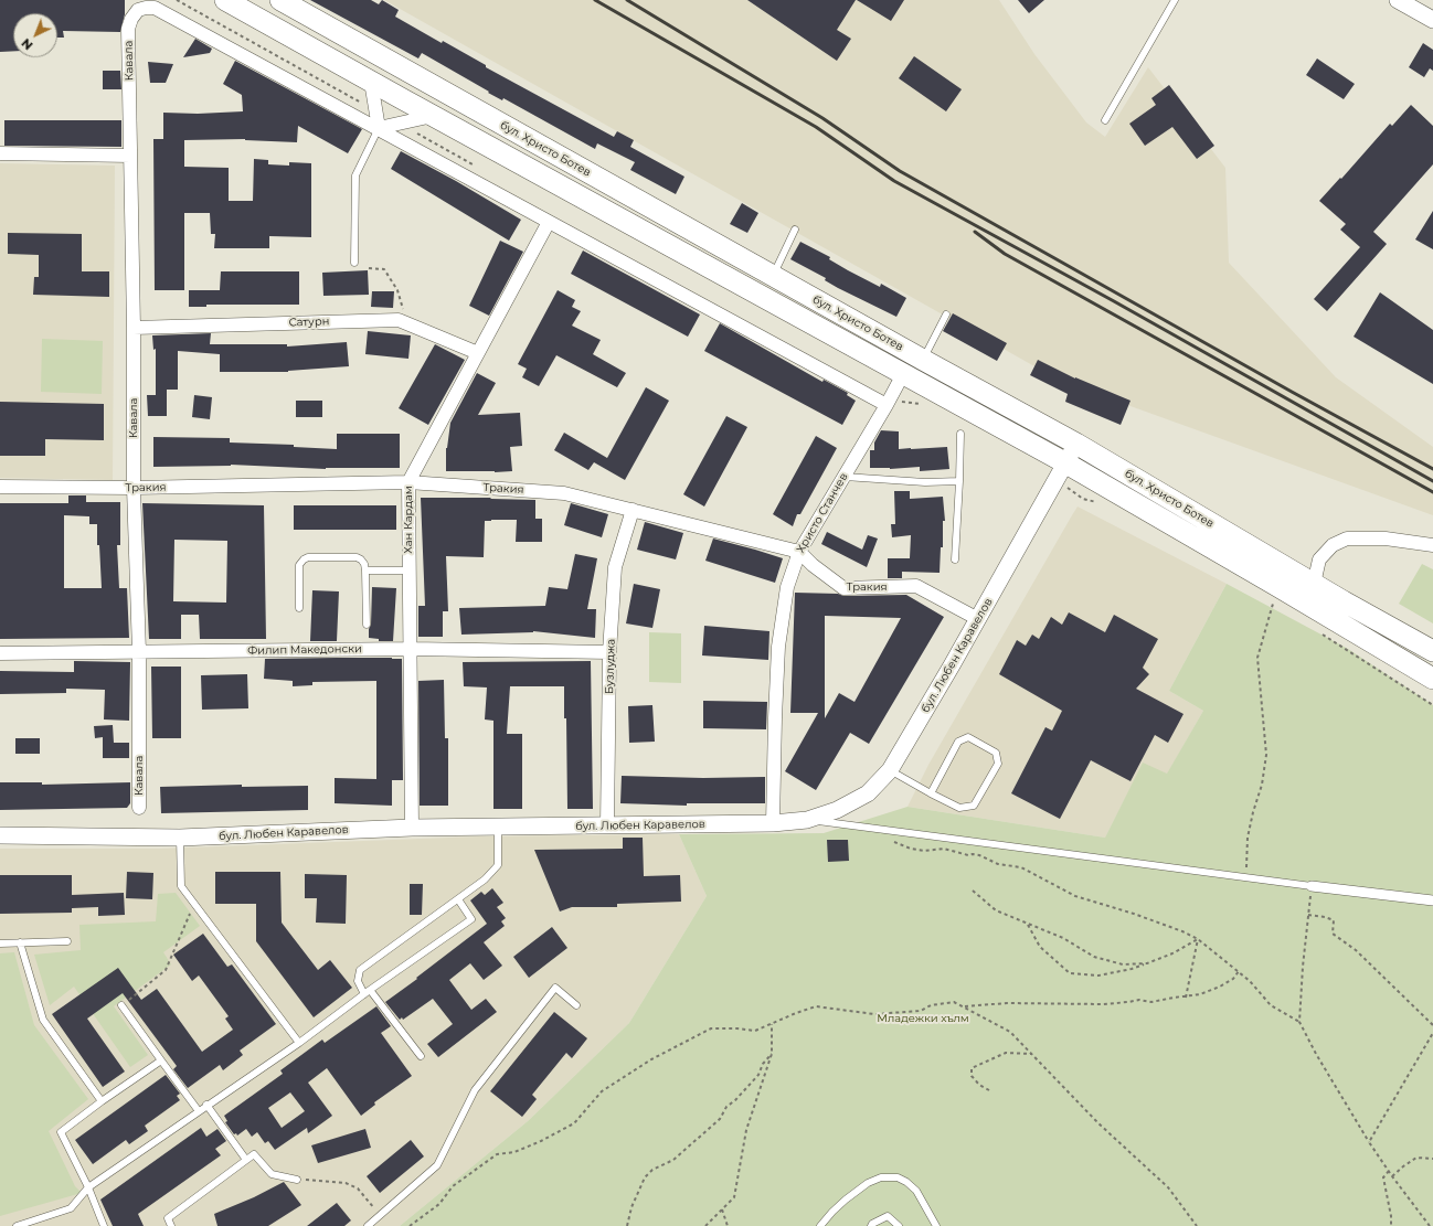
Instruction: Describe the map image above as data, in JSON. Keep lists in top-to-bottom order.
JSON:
{
  "streets": {
    "main road": ["бул. Христо Ботев"],
    "street": [
      "Кавала",
      "Сатурн",
      "Тракия",
      "Христо Станчев",
      "Хан Кардам",
      "Филип Македонски",
      "бул. Любен Каравелов",
      "Бузлуджа"
    ]
  },
  "crossings": [
    ["Кавала", "Сатурн"],
    ["Кавала", "Тракия"],
    ["Кавала", "Филип Македонски"],
    ["бул. Христо Ботев", "Христо Станчев"],
    ["бул. Христо Ботев", "бул. Любен Каравелов"],
    ["Сатурн", "Хан Кардам"],
    ["Тракия", "Христо Станчев"],
    ["Тракия", "Хан Кардам"],
    ["Тракия", "бул. Любен Каравелов"],
    ["Тракия", "Бузлуджа"],
    ["Христо Станчев", "бул. Любен Каравелов"],
    ["Хан Кардам", "Филип Македонски"],
    ["Хан Кардам", "бул. Любен Каравелов"],
    ["Филип Македонски", "Бузлуджа"],
    ["бул. Любен Каравелов", "Бузлуджа"]
  ],
  "parks": ["Младежки хълм"],
  "north": "bottom left"
}
